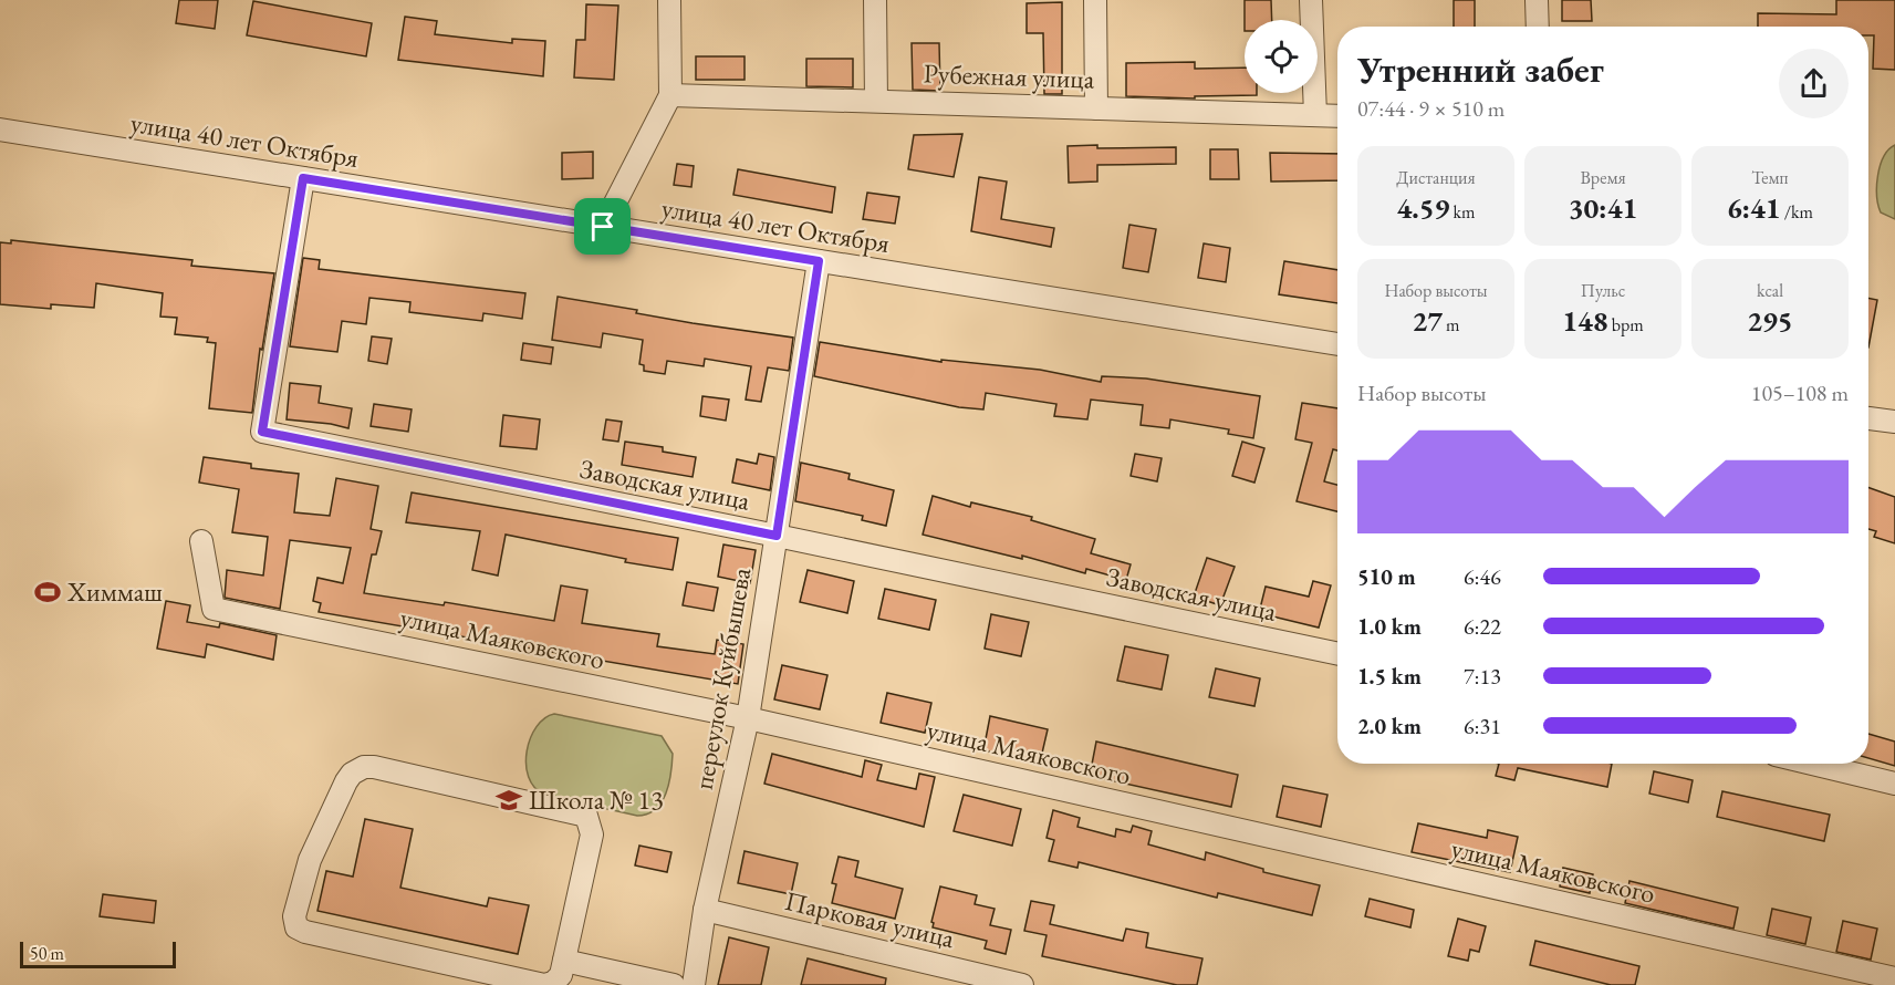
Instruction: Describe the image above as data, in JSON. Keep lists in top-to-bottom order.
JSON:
{
  "streets": {
    "street": [
      "Рубежная улица",
      "улица 40 лет Октября",
      "Заводская улица",
      "улица Маяковского",
      "переулок Куйбышева",
      "Парковая улица"
    ]
  },
  "crossings": [
    ["улица 40 лет Октября", "Заводская улица"],
    ["улица 40 лет Октября", "переулок Куйбышева"],
    ["Заводская улица", "переулок Куйбышева"],
    ["улица Маяковского", "переулок Куйбышева"],
    ["переулок Куйбышева", "Парковая улица"]
  ],
  "places": {
    "sports": ["Химмаш"],
    "school or university": ["Школа № 13"]
  },
  "scale_bar": "50 m",
  "page": {
    "heading": ["Утренний забег", "07:44 · 9 × 510 m"],
    "stats": [
      ["Дистанция", "4.59 km"],
      ["Время", "30:41"],
      ["Темп", "6:41 /km"],
      ["Набор высоты", "27 m"],
      ["Пульс", "148 bpm"],
      ["kcal", "295"]
    ],
    "chart": ["Набор высоты", "105–108 m"],
    "list": [
      {
        "name": "510 m",
        "note": "6:46"
      },
      {
        "name": "1.0 km",
        "note": "6:22"
      },
      {
        "name": "1.5 km",
        "note": "7:13"
      },
      {
        "name": "2.0 km",
        "note": "6:31"
      }
    ],
    "scale": "50 m"
  }
}
